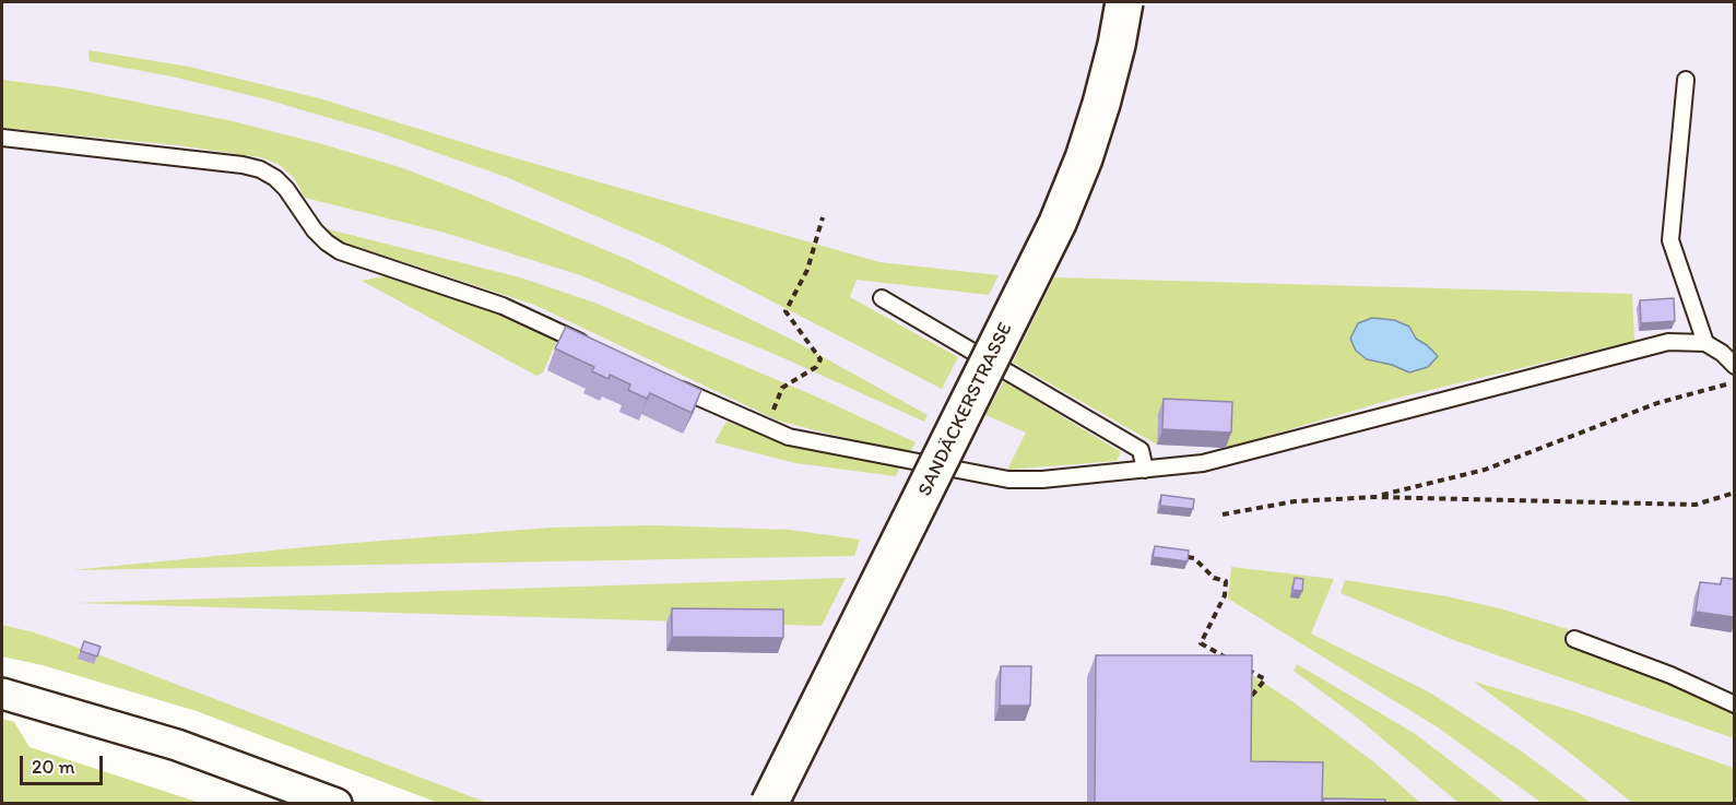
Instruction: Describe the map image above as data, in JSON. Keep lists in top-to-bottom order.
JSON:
{
  "streets": {
    "street": ["SANDÄCKERSTRASSE"]
  },
  "scale_bar": "20 m"
}
